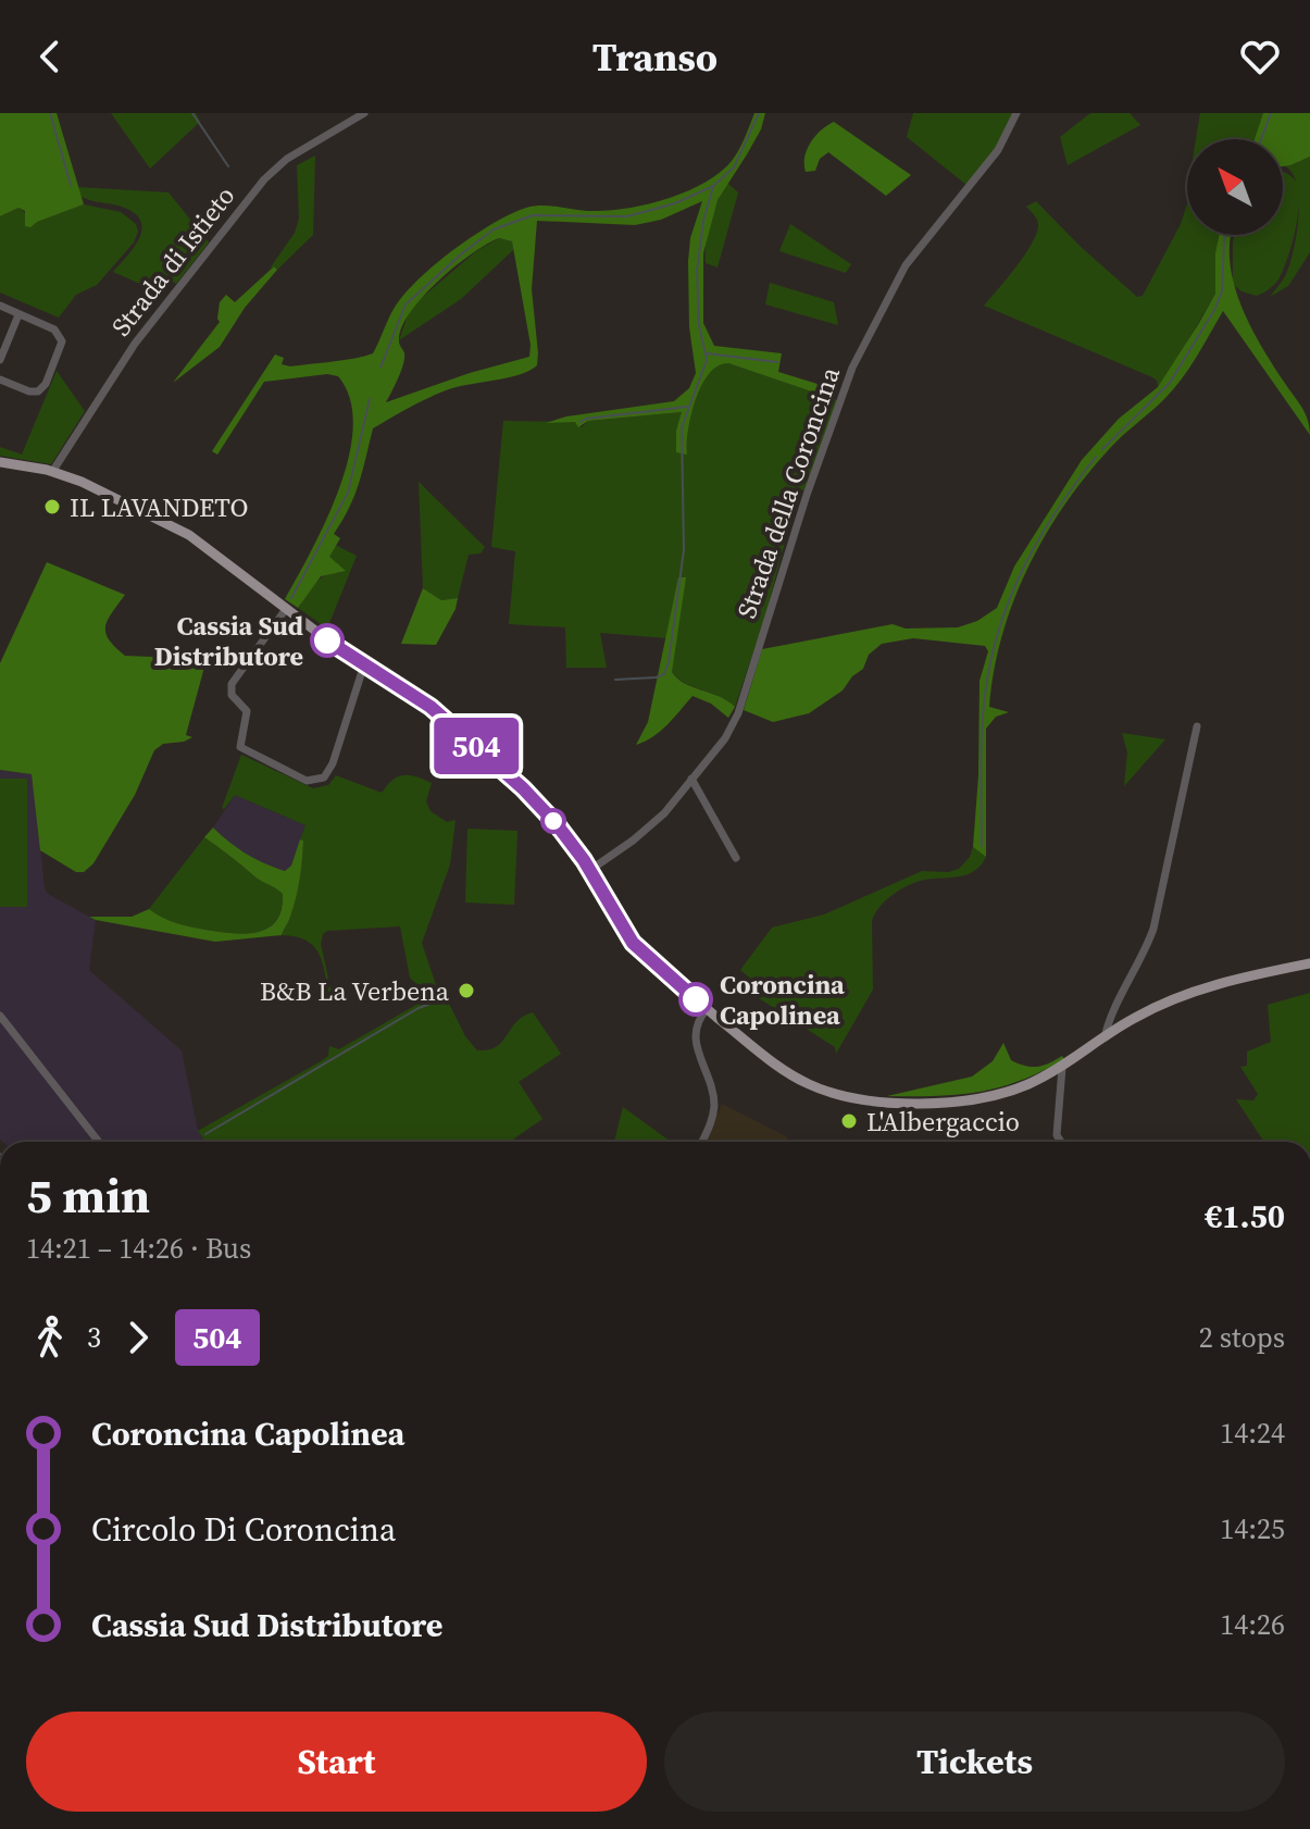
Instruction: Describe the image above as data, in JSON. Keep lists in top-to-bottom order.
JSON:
{
  "streets": {
    "street": ["Strada di Istieto", "Strada della Coroncina"]
  },
  "places": [
    "IL LAVANDETO",
    "Cassia Sud Distributore",
    "B&B La Verbena",
    "Coroncina Capolinea",
    "L'Albergaccio"
  ],
  "lines": ["bus line 504"],
  "north": "top left",
  "page": {
    "header": "Transo",
    "on_map": "504",
    "heading": ["5 min", "14:21 – 14:26 · Bus", "€1.50"],
    "legs": ["3", "504", "2 stops"],
    "list": [
      {
        "name": "Coroncina Capolinea",
        "value": "14:24"
      },
      {
        "name": "Circolo Di Coroncina",
        "value": "14:25"
      },
      {
        "name": "Cassia Sud Distributore",
        "value": "14:26"
      }
    ],
    "buttons": ["Start", "Tickets"]
  }
}
